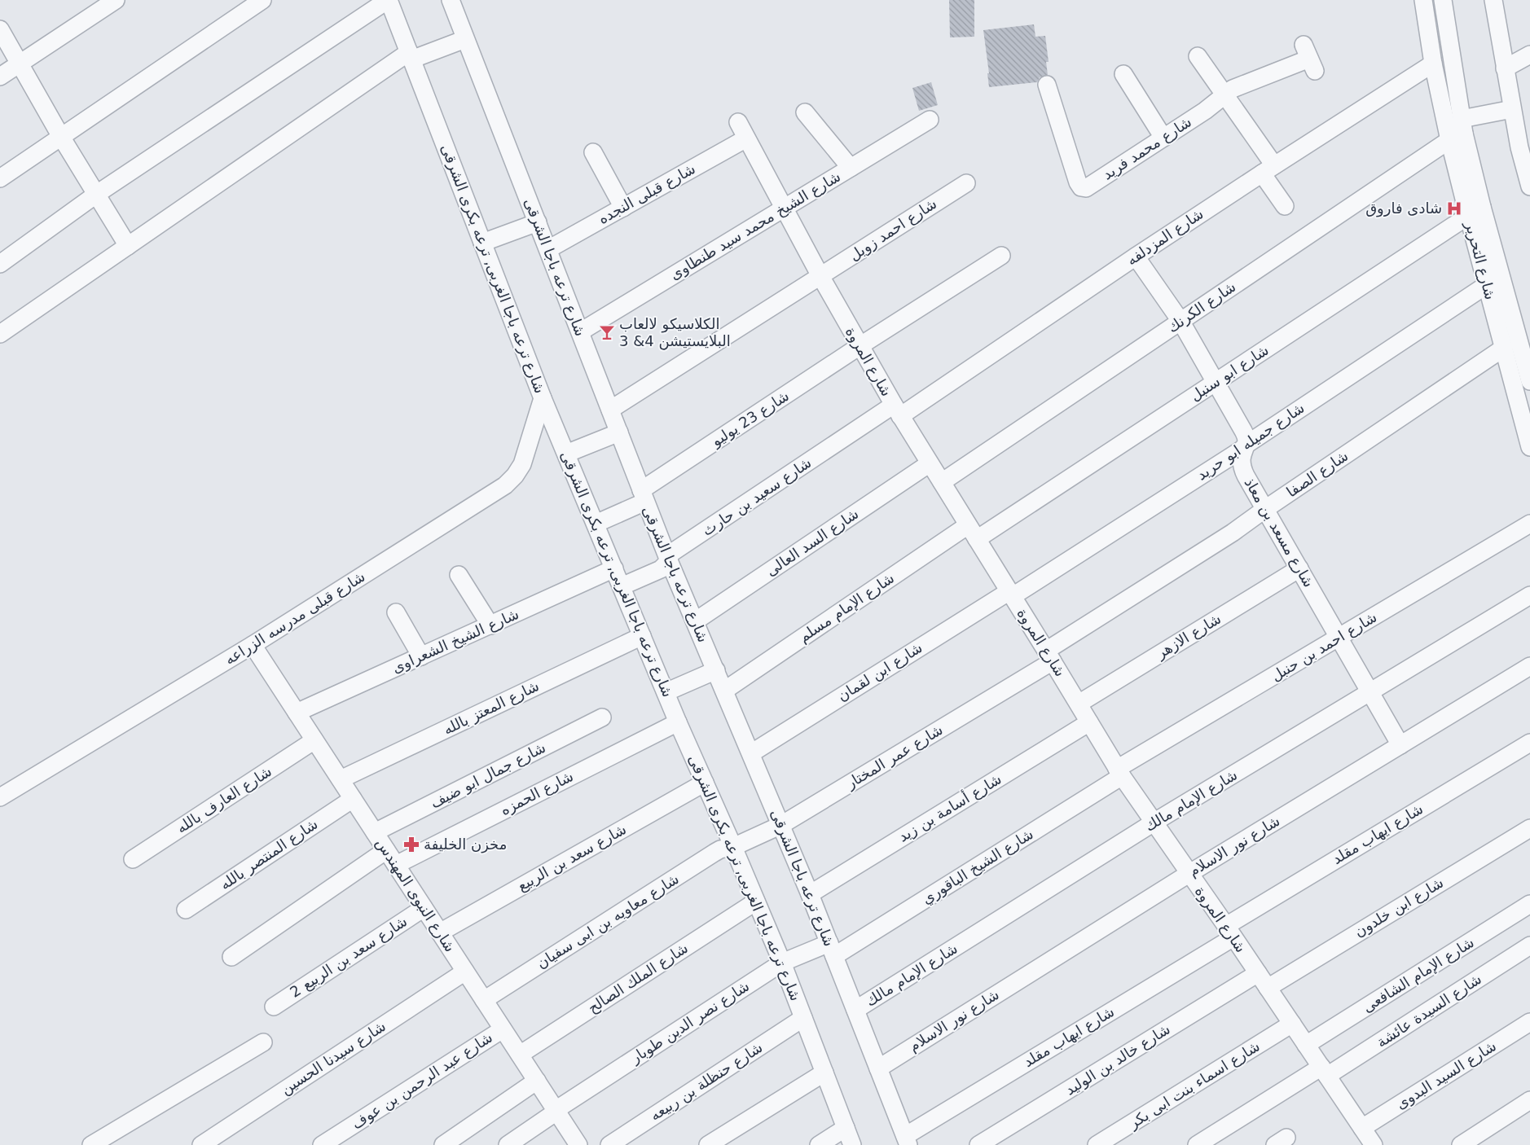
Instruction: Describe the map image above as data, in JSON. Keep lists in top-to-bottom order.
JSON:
{
  "streets": {
    "street": [
      "شارع محمد فريد",
      "شارع قبلى النجده",
      "شارع الشيخ محمد سيد طنطاوى",
      "شارع احمد زويل",
      "شارع المزدلفه",
      "شارع التحرير",
      "شارع ترعه باجا الشرقى",
      "شارع ترعه باجا الغربى, ترعه بكرى الشرقى",
      "شارع الكرنك",
      "شارع المروة",
      "شارع ابو سنبل",
      "شارع 23 يوليو",
      "شارع جميله ابو حريد",
      "شارع الصفا",
      "شارع سعيد بن حارث",
      "شارع مسعد بن معاذ",
      "شارع السد العالى",
      "شارع الإمام مسلم",
      "شارع قبلى مدرسه الزراعه",
      "شارع الازهر",
      "شارع الشيخ الشعراوى",
      "شارع احمد بن حنبل",
      "شارع ابن لقمان",
      "شارع المعتز بالله",
      "شارع عمر المختار",
      "شارع جمال ابو ضيف",
      "شارع الحمزه",
      "شارع العارف بالله",
      "شارع الإمام مالك",
      "شارع أسامة بن زيد",
      "شارع ايهاب مقلد",
      "شارع نور الاسلام",
      "شارع المنتصر بالله",
      "شارع سعد بن الربيع",
      "شارع الشيخ الباقوري",
      "شارع النبوى المهندس",
      "شارع ابن خلدون",
      "شارع معاويه بن ابى سفيان",
      "شارع سعد بن الربيع 2",
      "شارع الإمام الشافعى",
      "شارع الملك الصالح",
      "شارع السيدة عائشة",
      "شارع نصر الدين طوبار",
      "شارع سيدنا الحسين",
      "شارع خالد بن الوليد",
      "شارع السيد البدوى",
      "شارع عبد الرحمن بن عوف",
      "شارع حنظلة بن ربيعه",
      "شارع اسماء بنت ابى بكر"
    ]
  },
  "crossings": [
    ["شارع قبلى النجده", "شارع ترعه باجا الشرقى"],
    ["شارع قبلى النجده", "شارع المروة"],
    ["شارع الشيخ محمد سيد طنطاوى", "شارع ترعه باجا الشرقى"],
    ["شارع الشيخ محمد سيد طنطاوى", "شارع المروة"],
    ["شارع احمد زويل", "شارع ترعه باجا الشرقى"],
    ["شارع احمد زويل", "شارع المروة"],
    ["شارع المزدلفه", "شارع التحرير"],
    ["شارع المزدلفه", "شارع المروة"],
    ["شارع المزدلفه", "شارع سعيد بن حارث"],
    ["شارع التحرير", "شارع الكرنك"],
    ["شارع التحرير", "شارع ابو سنبل"],
    ["شارع التحرير", "شارع جميله ابو حريد"],
    ["شارع التحرير", "شارع الصفا"],
    ["شارع ترعه باجا الشرقى", "شارع 23 يوليو"],
    ["شارع ترعه باجا الشرقى", "شارع سعيد بن حارث"],
    ["شارع ترعه باجا الشرقى", "شارع السد العالى"],
    ["شارع ترعه باجا الشرقى", "شارع الإمام مسلم"],
    ["شارع ترعه باجا الشرقى", "شارع ابن لقمان"],
    ["شارع ترعه باجا الشرقى", "شارع عمر المختار"],
    ["شارع ترعه باجا الشرقى", "شارع الإمام مالك"],
    ["شارع ترعه باجا الشرقى", "شارع أسامة بن زيد"],
    ["شارع ترعه باجا الشرقى", "شارع ايهاب مقلد"],
    ["شارع ترعه باجا الشرقى", "شارع نور الاسلام"],
    ["شارع ترعه باجا الشرقى", "شارع الشيخ الباقوري"],
    ["شارع ترعه باجا الشرقى", "شارع نصر الدين طوبار"],
    ["شارع ترعه باجا الغربى, ترعه بكرى الشرقى", "شارع 23 يوليو"],
    ["شارع ترعه باجا الغربى, ترعه بكرى الشرقى", "شارع سعيد بن حارث"],
    ["شارع ترعه باجا الغربى, ترعه بكرى الشرقى", "شارع قبلى مدرسه الزراعه"],
    ["شارع ترعه باجا الغربى, ترعه بكرى الشرقى", "شارع الشيخ الشعراوى"],
    ["شارع ترعه باجا الغربى, ترعه بكرى الشرقى", "شارع المعتز بالله"],
    ["شارع ترعه باجا الغربى, ترعه بكرى الشرقى", "شارع عمر المختار"],
    ["شارع ترعه باجا الغربى, ترعه بكرى الشرقى", "شارع الحمزه"],
    ["شارع ترعه باجا الغربى, ترعه بكرى الشرقى", "شارع سعد بن الربيع"],
    ["شارع ترعه باجا الغربى, ترعه بكرى الشرقى", "شارع معاويه بن ابى سفيان"],
    ["شارع ترعه باجا الغربى, ترعه بكرى الشرقى", "شارع الملك الصالح"],
    ["شارع ترعه باجا الغربى, ترعه بكرى الشرقى", "شارع نصر الدين طوبار"],
    ["شارع ترعه باجا الغربى, ترعه بكرى الشرقى", "شارع حنظلة بن ربيعه"],
    ["شارع الكرنك", "شارع المروة"],
    ["شارع المروة", "شارع ابو سنبل"],
    ["شارع المروة", "شارع 23 يوليو"],
    ["شارع المروة", "شارع جميله ابو حريد"],
    ["شارع المروة", "شارع الصفا"],
    ["شارع المروة", "شارع سعيد بن حارث"],
    ["شارع المروة", "شارع السد العالى"],
    ["شارع المروة", "شارع الإمام مسلم"],
    ["شارع المروة", "شارع الازهر"],
    ["شارع المروة", "شارع احمد بن حنبل"],
    ["شارع المروة", "شارع ابن لقمان"],
    ["شارع المروة", "شارع عمر المختار"],
    ["شارع المروة", "شارع الإمام مالك"],
    ["شارع المروة", "شارع أسامة بن زيد"],
    ["شارع المروة", "شارع ايهاب مقلد"],
    ["شارع المروة", "شارع نور الاسلام"],
    ["شارع المروة", "شارع الشيخ الباقوري"],
    ["شارع المروة", "شارع ابن خلدون"],
    ["شارع المروة", "شارع الإمام الشافعى"],
    ["شارع المروة", "شارع السيدة عائشة"],
    ["شارع المروة", "شارع خالد بن الوليد"],
    ["شارع المروة", "شارع السيد البدوى"],
    ["شارع المروة", "شارع اسماء بنت ابى بكر"],
    ["شارع ابو سنبل", "شارع الإمام مسلم"],
    ["شارع جميله ابو حريد", "شارع مسعد بن معاذ"],
    ["شارع جميله ابو حريد", "شارع ابن لقمان"],
    ["شارع الصفا", "شارع مسعد بن معاذ"],
    ["شارع الصفا", "شارع عمر المختار"],
    ["شارع مسعد بن معاذ", "شارع الازهر"],
    ["شارع مسعد بن معاذ", "شارع احمد بن حنبل"],
    ["شارع مسعد بن معاذ", "شارع الإمام مالك"],
    ["شارع مسعد بن معاذ", "شارع نور الاسلام"],
    ["شارع قبلى مدرسه الزراعه", "شارع النبوى المهندس"],
    ["شارع الشيخ الشعراوى", "شارع النبوى المهندس"],
    ["شارع احمد بن حنبل", "شارع الشيخ الباقوري"],
    ["شارع المعتز بالله", "شارع النبوى المهندس"],
    ["شارع عمر المختار", "شارع معاويه بن ابى سفيان"],
    ["شارع جمال ابو ضيف", "شارع النبوى المهندس"],
    ["شارع الحمزه", "شارع النبوى المهندس"],
    ["شارع العارف بالله", "شارع النبوى المهندس"],
    ["شارع المنتصر بالله", "شارع النبوى المهندس"],
    ["شارع سعد بن الربيع", "شارع النبوى المهندس"],
    ["شارع الشيخ الباقوري", "شارع نصر الدين طوبار"],
    ["شارع النبوى المهندس", "شارع معاويه بن ابى سفيان"],
    ["شارع النبوى المهندس", "شارع سعد بن الربيع 2"],
    ["شارع النبوى المهندس", "شارع الملك الصالح"],
    ["شارع النبوى المهندس", "شارع نصر الدين طوبار"],
    ["شارع النبوى المهندس", "شارع سيدنا الحسين"],
    ["شارع النبوى المهندس", "شارع عبد الرحمن بن عوف"]
  ],
  "places": {
    "hospital": ["شادى فاروق"],
    "bar": ["الكلاسيكو لالعاب البلايستيشن 4& 3"],
    "pharmacy": ["مخزن الخليفة"]
  }
}
